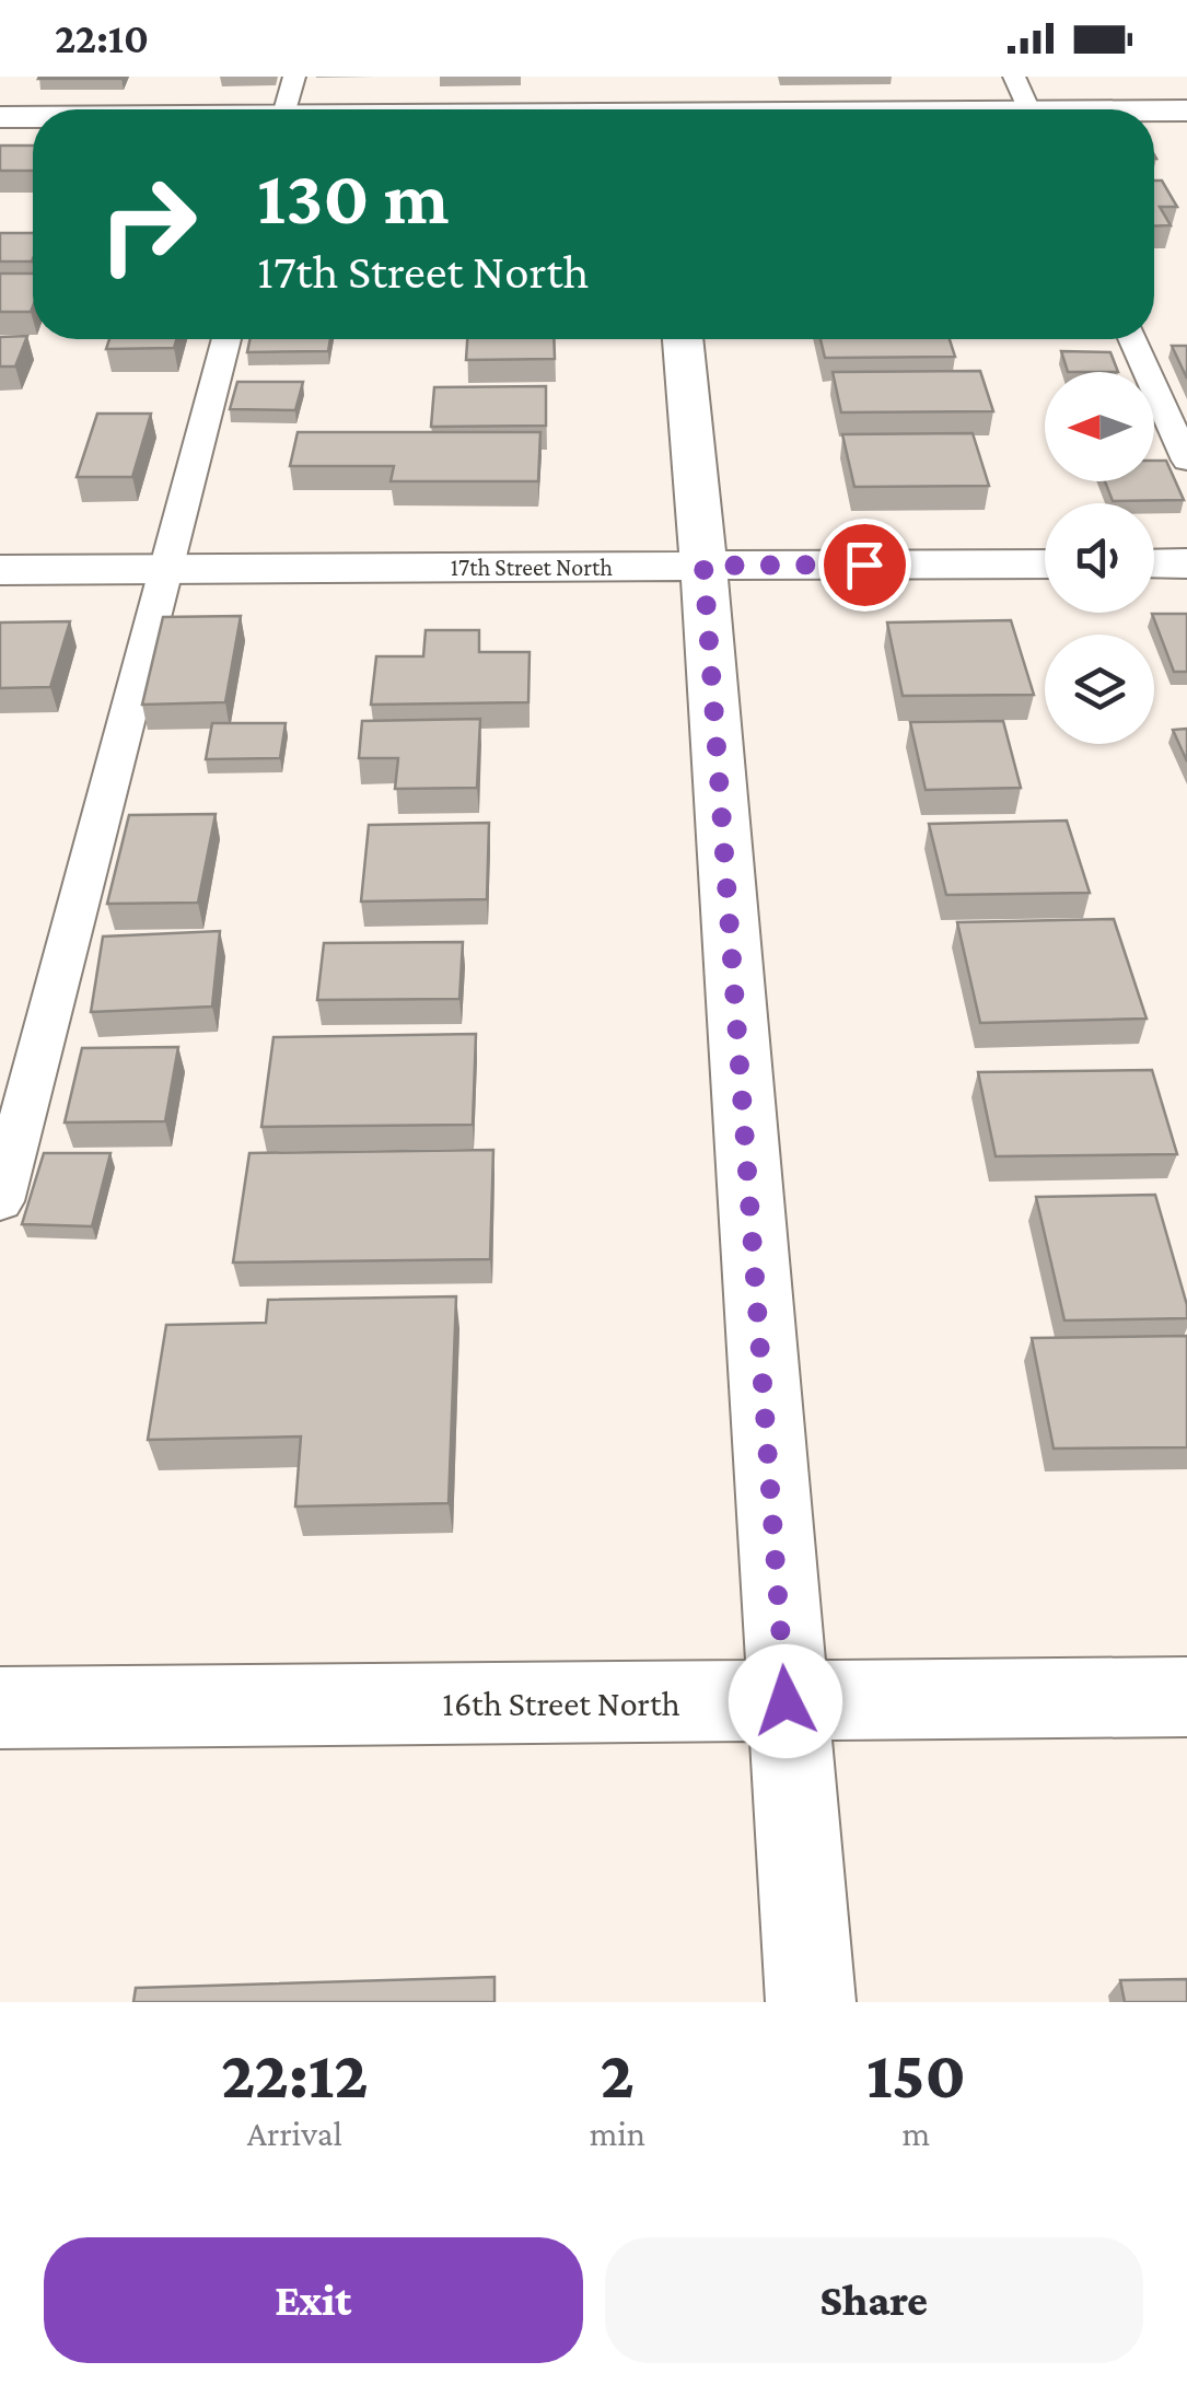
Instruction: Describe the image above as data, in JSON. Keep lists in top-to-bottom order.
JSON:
{
  "streets": {
    "street": ["17th Street North", "16th Street North"]
  },
  "north": "left",
  "page": {
    "status": "22:10",
    "turn": ["130 m", "17th Street North"],
    "eta": [
      "22:12",
      "Arrival",
      "2",
      "min",
      "150",
      "m"
    ],
    "buttons": ["Exit", "Share"]
  }
}
